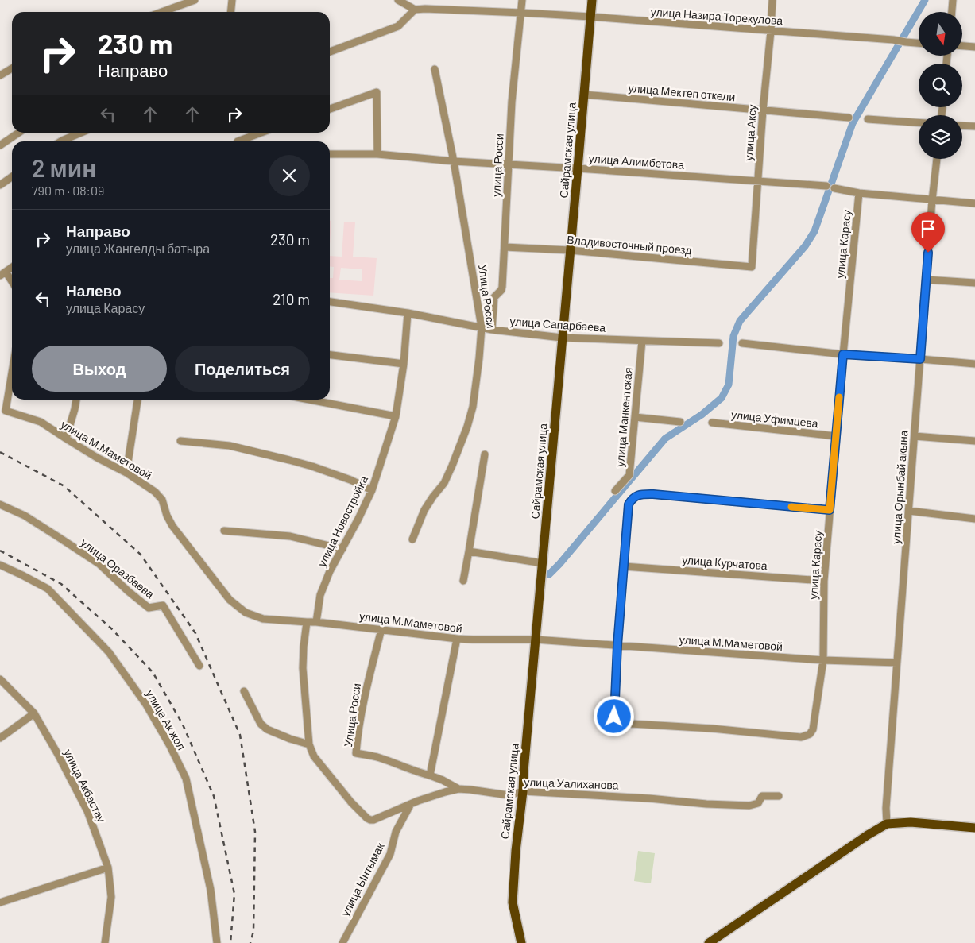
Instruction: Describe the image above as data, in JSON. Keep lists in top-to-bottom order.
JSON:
{
  "streets": {
    "main road": ["Сайрамская улица"],
    "street": [
      "улица Назира Торекулова",
      "улица Мектеп откели",
      "улица Аксу",
      "улица Алимбетова",
      "улица Росси",
      "улица Карасу",
      "Владивосточный проезд",
      "Улица Росси",
      "улица Сапарбаева",
      "улица Манкентская",
      "улица Уфимцева",
      "улица М.Маметовой",
      "улица Орынбай акына",
      "улица Новостройка",
      "улица Курчатова",
      "улица Оразбаева",
      "улица Ак жол",
      "улица Уалиханова",
      "улица Акбастау",
      "улица Ынтымак"
    ]
  },
  "crossings": [
    ["улица Назира Торекулова", "улица Аксу"],
    ["улица Назира Торекулова", "Сайрамская улица"],
    ["улица Назира Торекулова", "улица Росси"],
    ["улица Мектеп откели", "улица Аксу"],
    ["улица Мектеп откели", "Сайрамская улица"],
    ["улица Аксу", "улица Алимбетова"],
    ["улица Аксу", "Владивосточный проезд"],
    ["Сайрамская улица", "улица Алимбетова"],
    ["Сайрамская улица", "Владивосточный проезд"],
    ["Сайрамская улица", "улица Сапарбаева"],
    ["Сайрамская улица", "улица М.Маметовой"],
    ["Сайрамская улица", "улица Уалиханова"],
    ["улица Алимбетова", "улица Росси"],
    ["улица Алимбетова", "Улица Росси"],
    ["улица Росси", "Владивосточный проезд"],
    ["улица Росси", "улица Сапарбаева"],
    ["улица Карасу", "улица Уфимцева"],
    ["улица Карасу", "улица М.Маметовой"],
    ["улица Карасу", "улица Курчатова"],
    ["Улица Росси", "улица Сапарбаева"],
    ["Улица Росси", "улица М.Маметовой"],
    ["Улица Росси", "улица Уалиханова"],
    ["улица Сапарбаева", "улица Манкентская"],
    ["улица Сапарбаева", "улица Новостройка"],
    ["улица М.Маметовой", "улица Орынбай акына"],
    ["улица М.Маметовой", "улица Новостройка"],
    ["улица М.Маметовой", "улица Уалиханова"],
    ["улица Уалиханова", "улица Ынтымак"]
  ],
  "north": "bottom",
  "page": {
    "turn": ["230 m", "Направо"],
    "heading": ["2 мин", "790 m · 08:09"],
    "list": [
      {
        "name": "Направо",
        "note": "улица Жангелды батыра",
        "value": "230 m"
      },
      {
        "name": "Налево",
        "note": "улица Карасу",
        "value": "210 m"
      }
    ],
    "buttons": ["Выход", "Поделиться"]
  }
}
